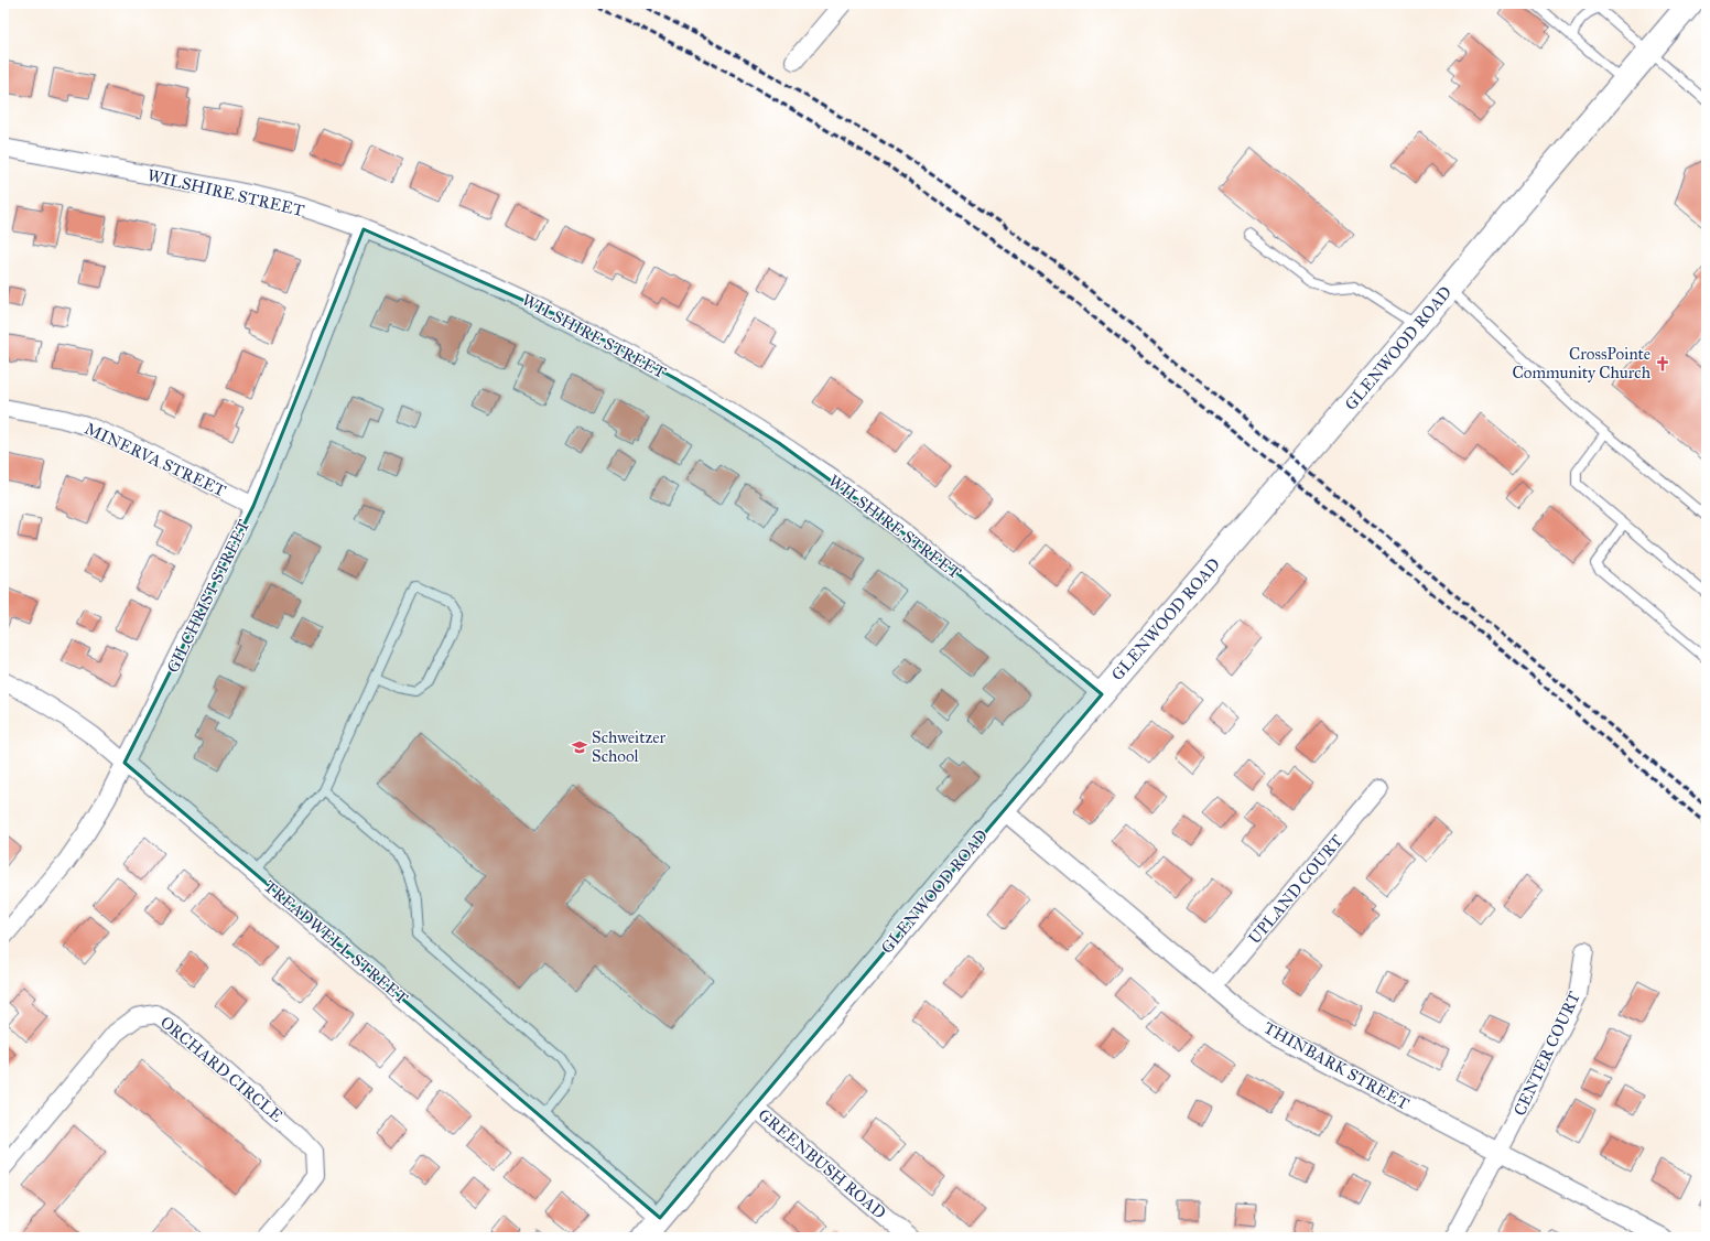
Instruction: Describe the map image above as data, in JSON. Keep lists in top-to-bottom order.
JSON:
{
  "streets": {
    "street": [
      "WILSHIRE STREET",
      "GLENWOOD ROAD",
      "MINERVA STREET",
      "GILCHRIST STREET",
      "UPLAND COURT",
      "TREADWELL STREET",
      "CENTER COURT",
      "THINBARK STREET",
      "ORCHARD CIRCLE",
      "GREENBUSH ROAD"
    ]
  },
  "crossings": [
    ["WILSHIRE STREET", "GLENWOOD ROAD"],
    ["WILSHIRE STREET", "GILCHRIST STREET"],
    ["GLENWOOD ROAD", "TREADWELL STREET"],
    ["GLENWOOD ROAD", "THINBARK STREET"],
    ["GLENWOOD ROAD", "GREENBUSH ROAD"],
    ["MINERVA STREET", "GILCHRIST STREET"],
    ["GILCHRIST STREET", "TREADWELL STREET"],
    ["UPLAND COURT", "THINBARK STREET"],
    ["CENTER COURT", "THINBARK STREET"]
  ],
  "places": {
    "church": ["CrossPointe Community Church"],
    "school or university": ["Schweitzer School"]
  }
}
